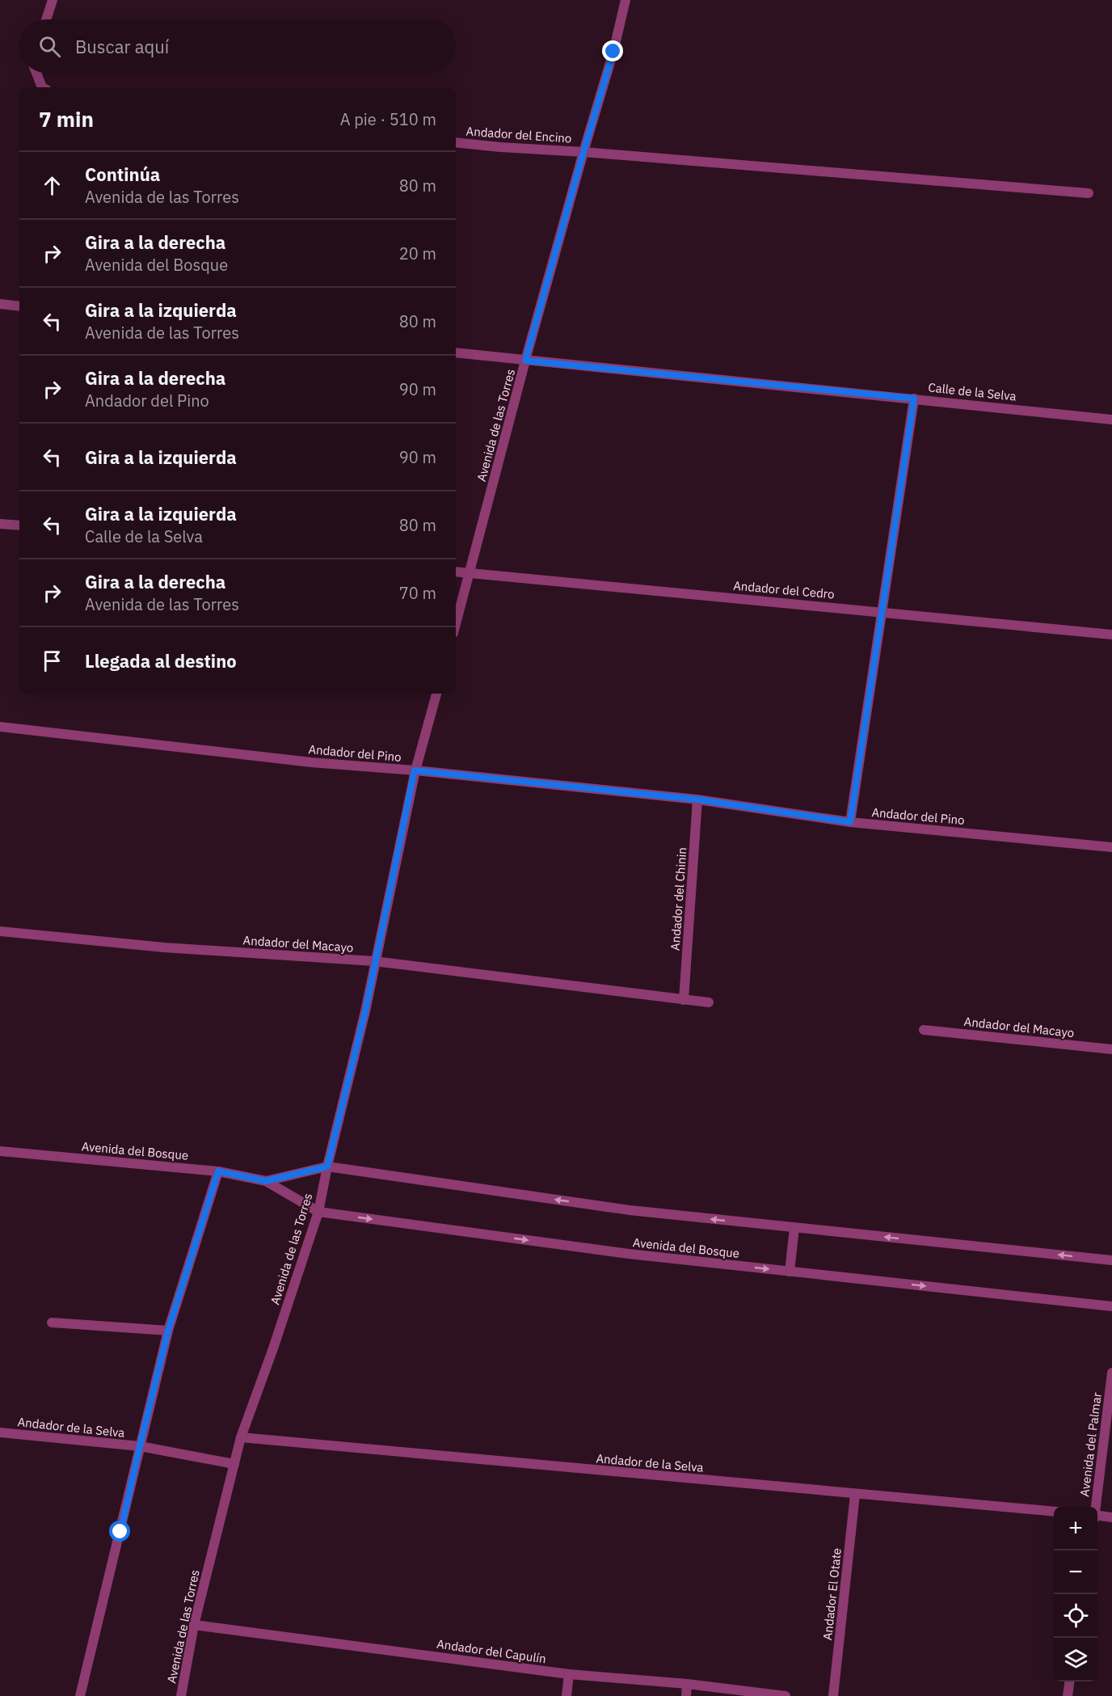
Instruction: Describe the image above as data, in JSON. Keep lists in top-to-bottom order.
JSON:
{
  "streets": {
    "street": [
      "Andador del Encino",
      "Calle de la Selva",
      "Avenida de las Torres",
      "Andador del Cedro",
      "Andador del Pino",
      "Andador del Chinin",
      "Andador del Macayo",
      "Avenida del Bosque",
      "Andador de la Selva",
      "Avenida del Palmar",
      "Andador El Otate",
      "Andador del Capulín"
    ]
  },
  "crossings": [
    ["Andador del Encino", "Avenida de las Torres"],
    ["Calle de la Selva", "Avenida de las Torres"],
    ["Avenida de las Torres", "Andador del Cedro"],
    ["Avenida de las Torres", "Andador del Pino"],
    ["Avenida de las Torres", "Andador del Macayo"],
    ["Avenida de las Torres", "Avenida del Bosque"],
    ["Avenida de las Torres", "Andador de la Selva"],
    ["Avenida de las Torres", "Andador del Capulín"],
    ["Andador del Pino", "Andador del Chinin"],
    ["Andador del Chinin", "Andador del Macayo"],
    ["Andador de la Selva", "Andador El Otate"]
  ],
  "page": {
    "search": "Buscar aquí",
    "heading": ["7 min", "A pie · 510 m"],
    "list": [
      ["Continúa", "Avenida de las Torres", "80 m"],
      ["Gira a la derecha", "Avenida del Bosque", "20 m"],
      ["Gira a la izquierda", "Avenida de las Torres", "80 m"],
      ["Gira a la derecha", "Andador del Pino", "90 m"],
      ["Gira a la izquierda", "90 m"],
      ["Gira a la izquierda", "Calle de la Selva", "80 m"],
      ["Gira a la derecha", "Avenida de las Torres", "70 m"],
      "Llegada al destino"
    ],
    "map_buttons": ["+", "−"]
  }
}
